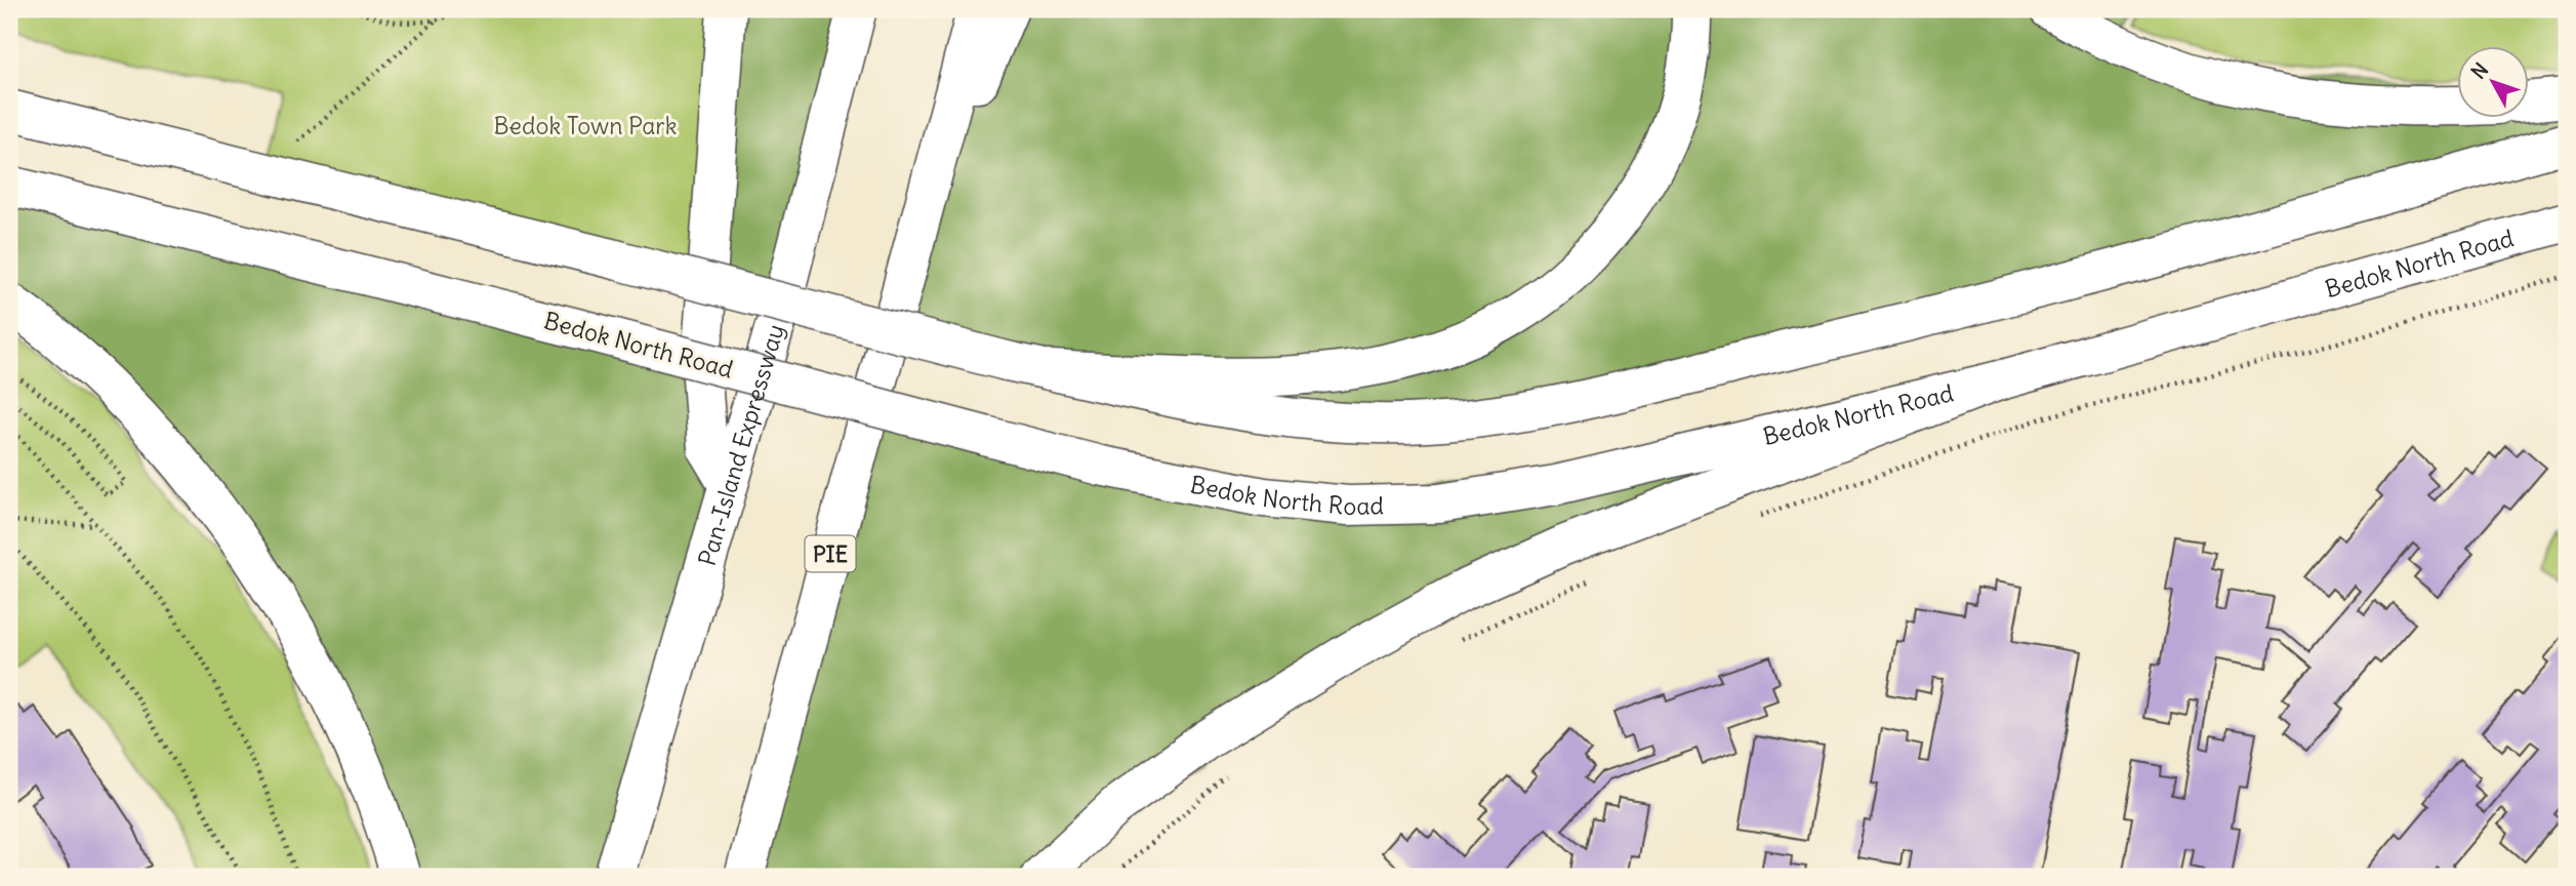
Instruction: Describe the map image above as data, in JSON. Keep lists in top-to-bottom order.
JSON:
{
  "streets": {
    "main road": ["Bedok North Road", "Pan-Island Expressway", "PIE"]
  },
  "parks": ["Bedok Town Park"],
  "north": "top left"
}
